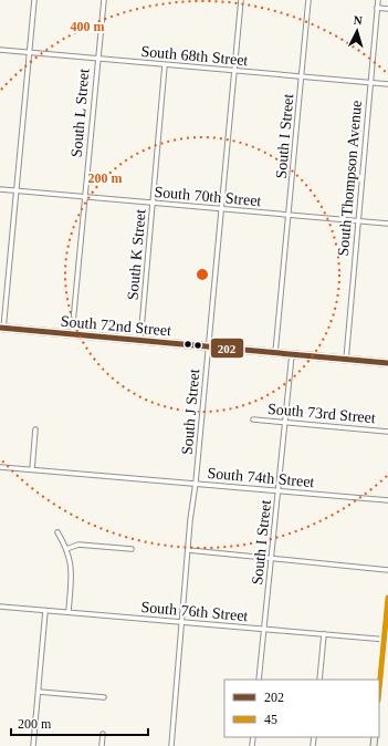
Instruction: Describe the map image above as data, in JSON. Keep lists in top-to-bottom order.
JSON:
{
  "streets": {
    "main road": ["South 72nd Street"],
    "street": [
      "South 68th Street",
      "South L Street",
      "South I Street",
      "South Thompson Avenue",
      "South 70th Street",
      "South K Street",
      "South J Street",
      "South 73rd Street",
      "South 74th Street",
      "South 76th Street"
    ]
  },
  "crossings": [
    ["South 68th Street", "South L Street"],
    ["South 68th Street", "South I Street"],
    ["South 68th Street", "South Thompson Avenue"],
    ["South 68th Street", "South K Street"],
    ["South 68th Street", "South J Street"],
    ["South L Street", "South 70th Street"],
    ["South L Street", "South 72nd Street"],
    ["South I Street", "South 70th Street"],
    ["South I Street", "South 72nd Street"],
    ["South I Street", "South 73rd Street"],
    ["South I Street", "South 74th Street"],
    ["South I Street", "South 76th Street"],
    ["South Thompson Avenue", "South 70th Street"],
    ["South Thompson Avenue", "South 72nd Street"],
    ["South 70th Street", "South K Street"],
    ["South 70th Street", "South J Street"],
    ["South K Street", "South 72nd Street"],
    ["South 72nd Street", "South J Street"],
    ["South J Street", "South 74th Street"],
    ["South J Street", "South 76th Street"]
  ],
  "lines": ["transit line 202", "transit line 45"],
  "legend": ["202", "45"],
  "scale_bar": "200 m",
  "north": "top",
  "rings": ["400 m", "200 m"]
}
